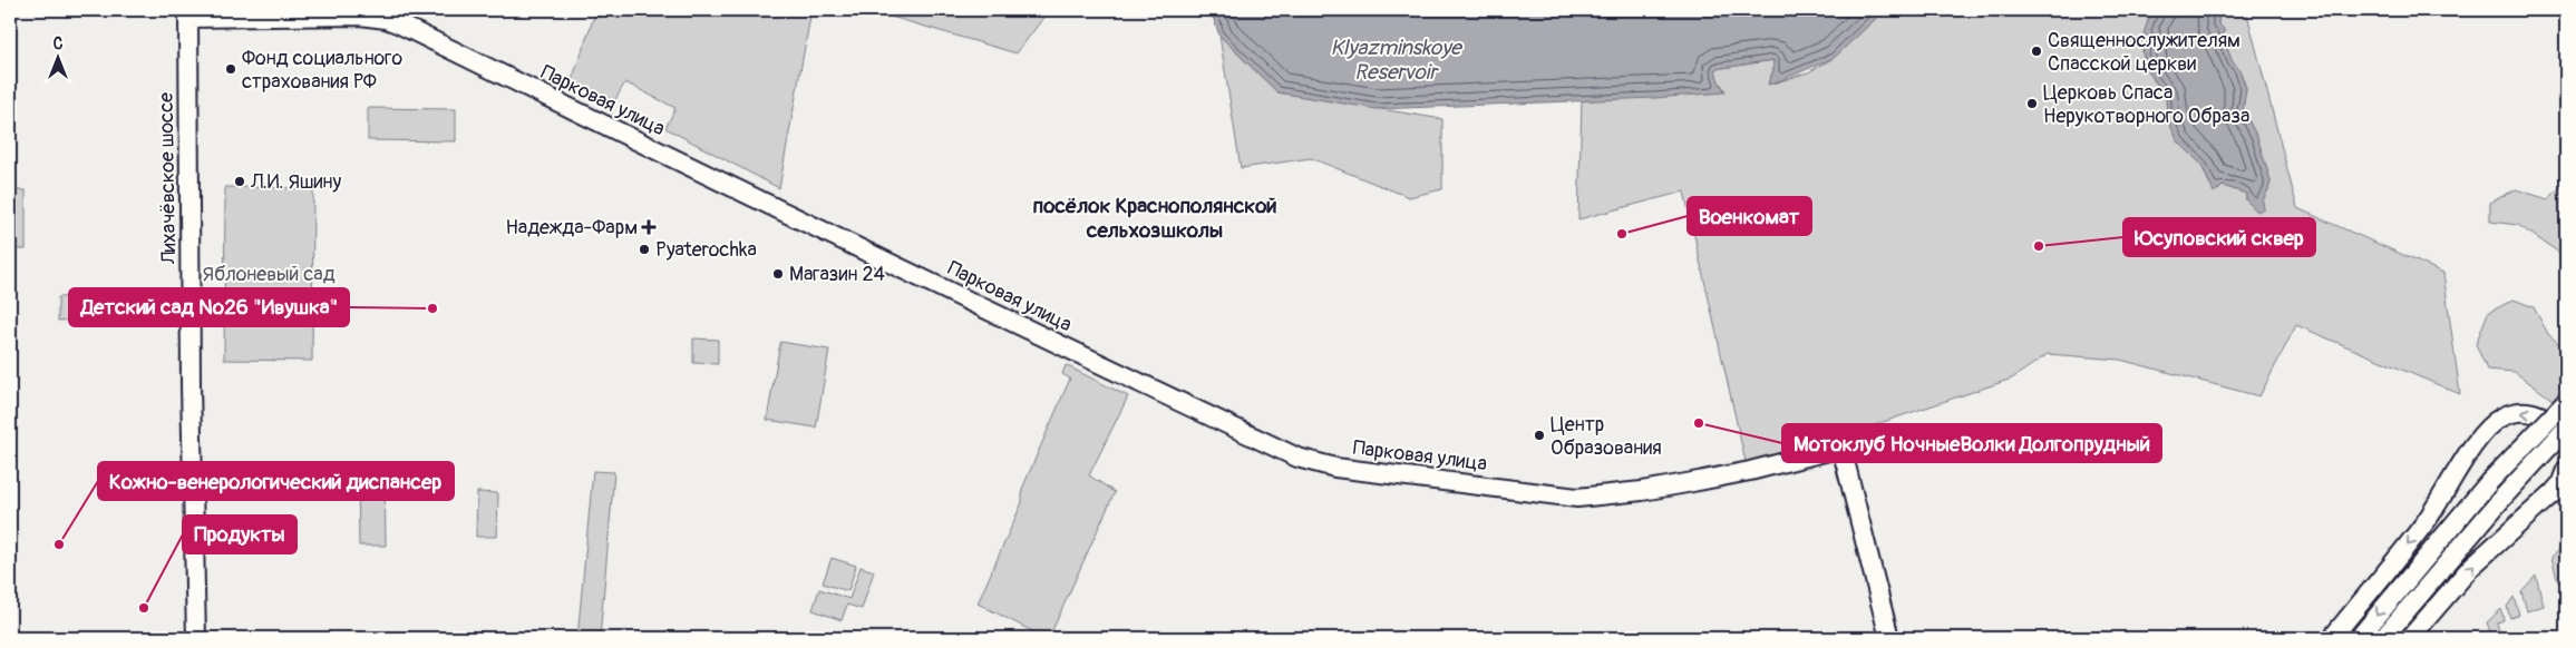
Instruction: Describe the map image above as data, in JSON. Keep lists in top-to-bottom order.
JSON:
{
  "streets": {
    "street": ["Парковая улица", "Лихачёвское шоссе"]
  },
  "crossings": [
    ["Парковая улица", "Лихачёвское шоссе"]
  ],
  "districts": ["посёлок Краснополянской сельхозшколы"],
  "water": ["Klyazminskoye Reservoir"],
  "parks": ["Яблоневый сад"],
  "places": {
    "other": [
      "Священнослужителям Спасской церкви",
      "Фонд социального страхования РФ",
      "Церковь Спаса Нерукотворного Образа",
      "Л.И. Яшину",
      "Военкомат",
      "Юсуповский сквер",
      "Pyaterochka",
      "Магазин 24",
      "Детский сад №26 \"Ивушка\"",
      "Мотоклуб НочныеВолки Долгопрудный",
      "Центр Образования",
      "Кожно-венерологический диспансер",
      "Продукты"
    ],
    "health": ["Надежда-Фарм"]
  },
  "north": "top"
}
